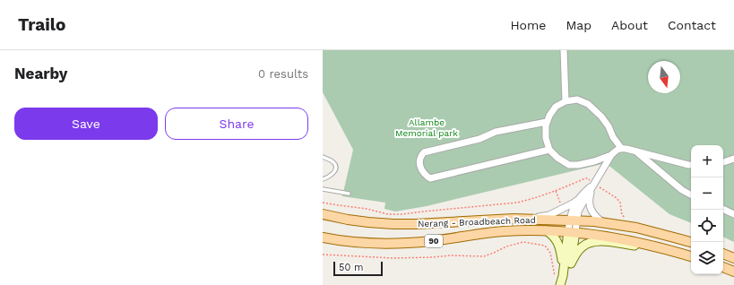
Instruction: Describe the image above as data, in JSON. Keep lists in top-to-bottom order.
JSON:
{
  "streets": {
    "main road": ["Nerang - Broadbeach Road", "90"]
  },
  "parks": ["Allambe Memorial park"],
  "scale_bar": "50 m",
  "north": "bottom",
  "page": {
    "header": "Trailo",
    "nav": [
      "Home",
      "Map",
      "About",
      "Contact"
    ],
    "heading": ["Nearby", "0 results"],
    "buttons": ["Save", "Share"],
    "map_buttons": ["+", "−"],
    "scale": "50 m"
  }
}
